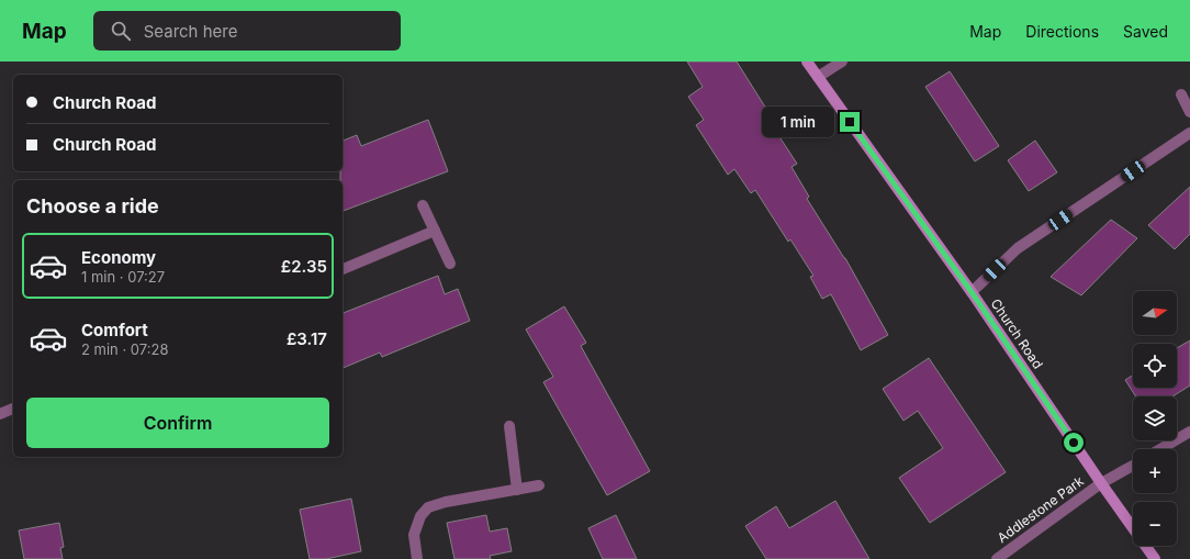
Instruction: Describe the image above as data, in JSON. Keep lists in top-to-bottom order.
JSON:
{
  "streets": {
    "main road": ["Church Road"],
    "street": ["Addlestone Park"]
  },
  "crossings": [
    ["Church Road", "Addlestone Park"]
  ],
  "north": "right",
  "page": {
    "header": "Map",
    "search": "Search here",
    "nav": ["Map", "Directions", "Saved"],
    "banner": ["Church Road", "Church Road"],
    "bubble": "1 min",
    "heading": "Choose a ride",
    "list": [
      {
        "name": "Economy",
        "note": "1 min · 07:27",
        "value": "£2.35"
      },
      {
        "name": "Comfort",
        "note": "2 min · 07:28",
        "value": "£3.17"
      }
    ],
    "map_buttons": ["+", "−"],
    "buttons": "Confirm"
  }
}
